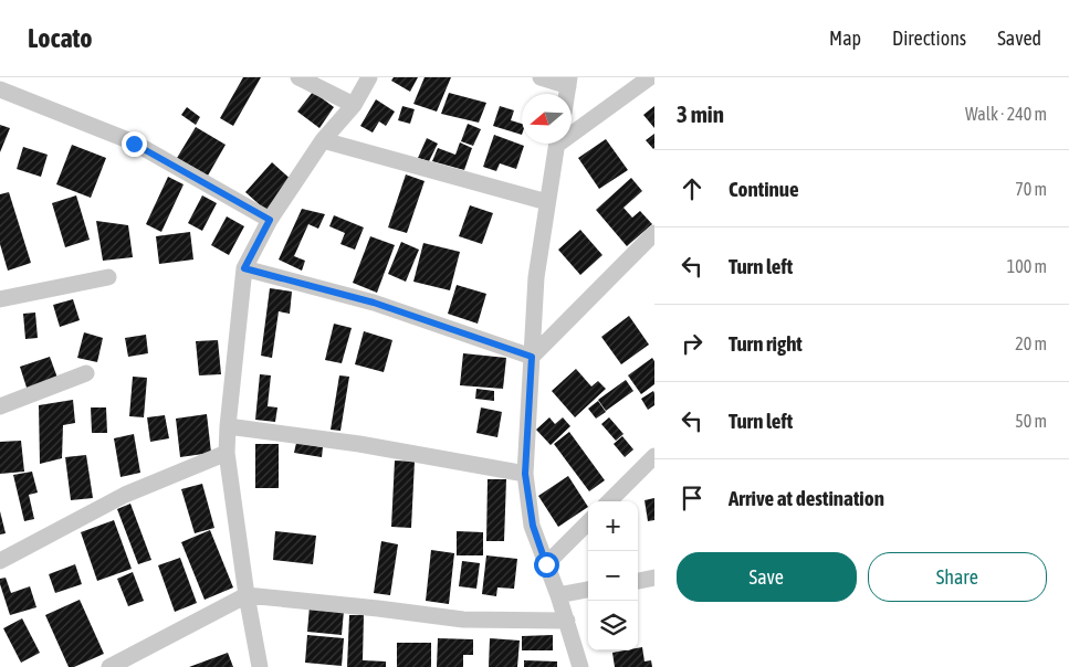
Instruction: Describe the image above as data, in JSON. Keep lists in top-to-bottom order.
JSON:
{
  "north": "left",
  "page": {
    "header": "Locato",
    "nav": ["Map", "Directions", "Saved"],
    "heading": ["3 min", "Walk · 240 m"],
    "list": [
      ["Continue", "70 m"],
      ["Turn left", "100 m"],
      ["Turn right", "20 m"],
      ["Turn left", "50 m"],
      "Arrive at destination"
    ],
    "map_buttons": ["+", "−"],
    "buttons": ["Save", "Share"]
  }
}
